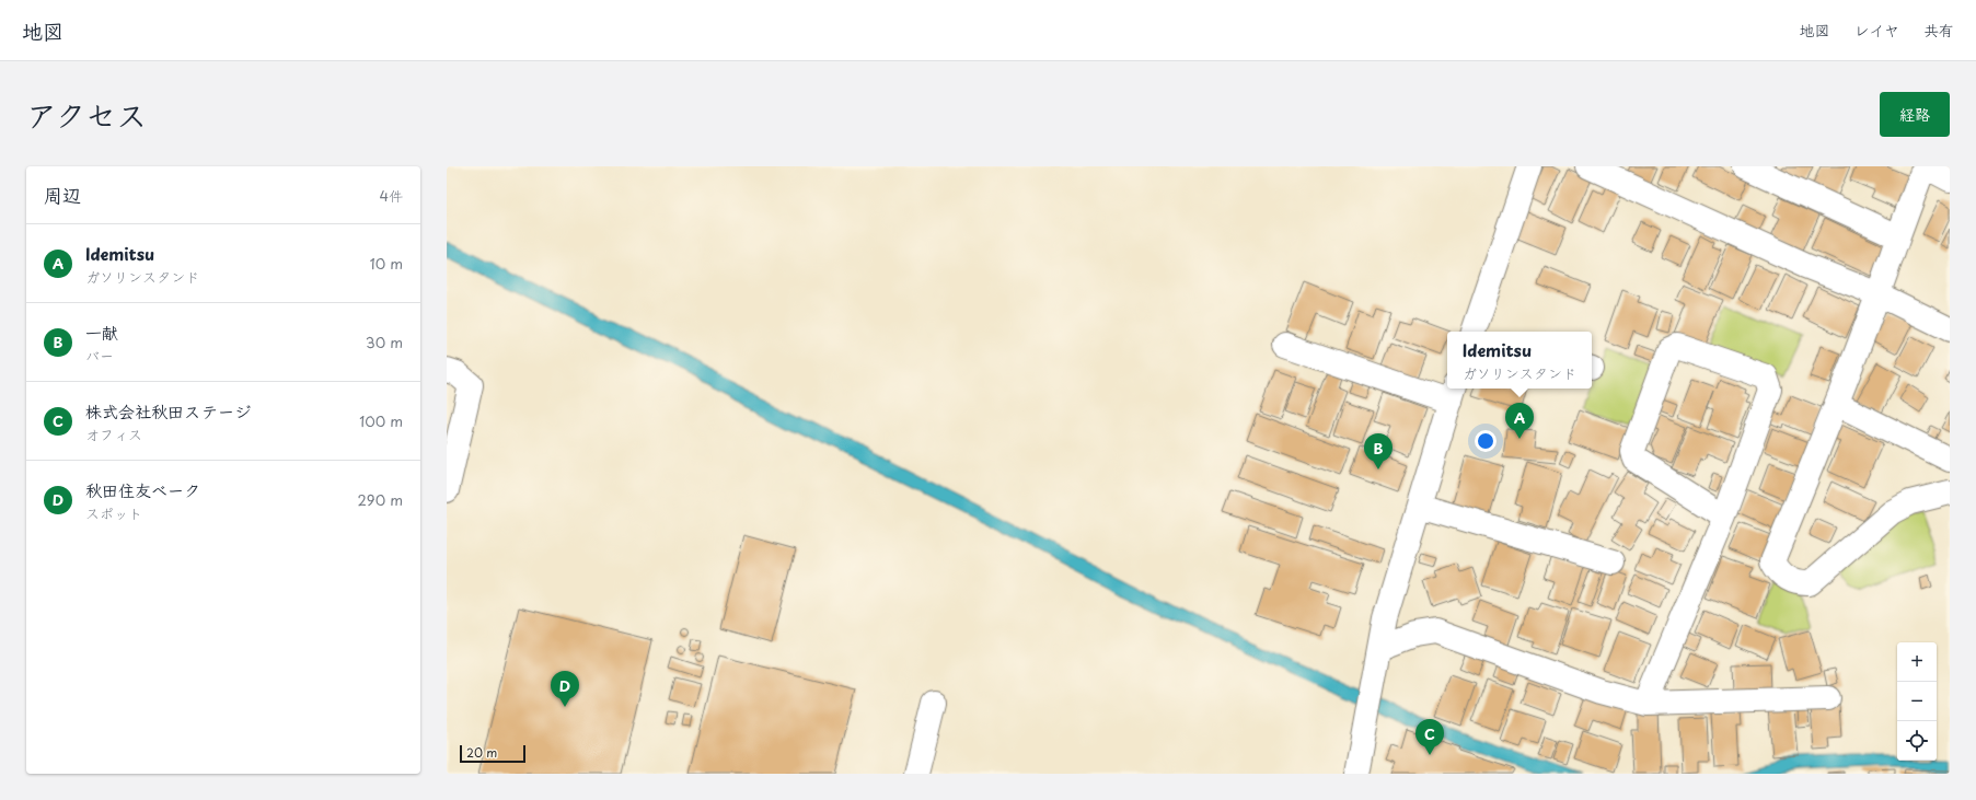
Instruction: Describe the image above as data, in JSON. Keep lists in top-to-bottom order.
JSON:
{
  "scale_bar": "20 m",
  "page": {
    "header": "地図",
    "nav": ["地図", "レイヤ", "共有"],
    "title": "アクセス",
    "buttons": "経路",
    "heading": ["周辺", "4件"],
    "list": [
      {
        "mark": "A",
        "name": "Idemitsu",
        "note": "ガソリンスタンド",
        "value": "10 m"
      },
      {
        "mark": "B",
        "name": "一献",
        "note": "バー",
        "value": "30 m"
      },
      {
        "mark": "C",
        "name": "株式会社秋田ステージ",
        "note": "オフィス",
        "value": "100 m"
      },
      {
        "mark": "D",
        "name": "秋田住友ベーク",
        "note": "スポット",
        "value": "290 m"
      }
    ],
    "popup": ["Idemitsu", "ガソリンスタンド"],
    "pins": [
      "A",
      "B",
      "D",
      "C"
    ],
    "map_buttons": ["+", "−"],
    "scale": "20 m"
  }
}
